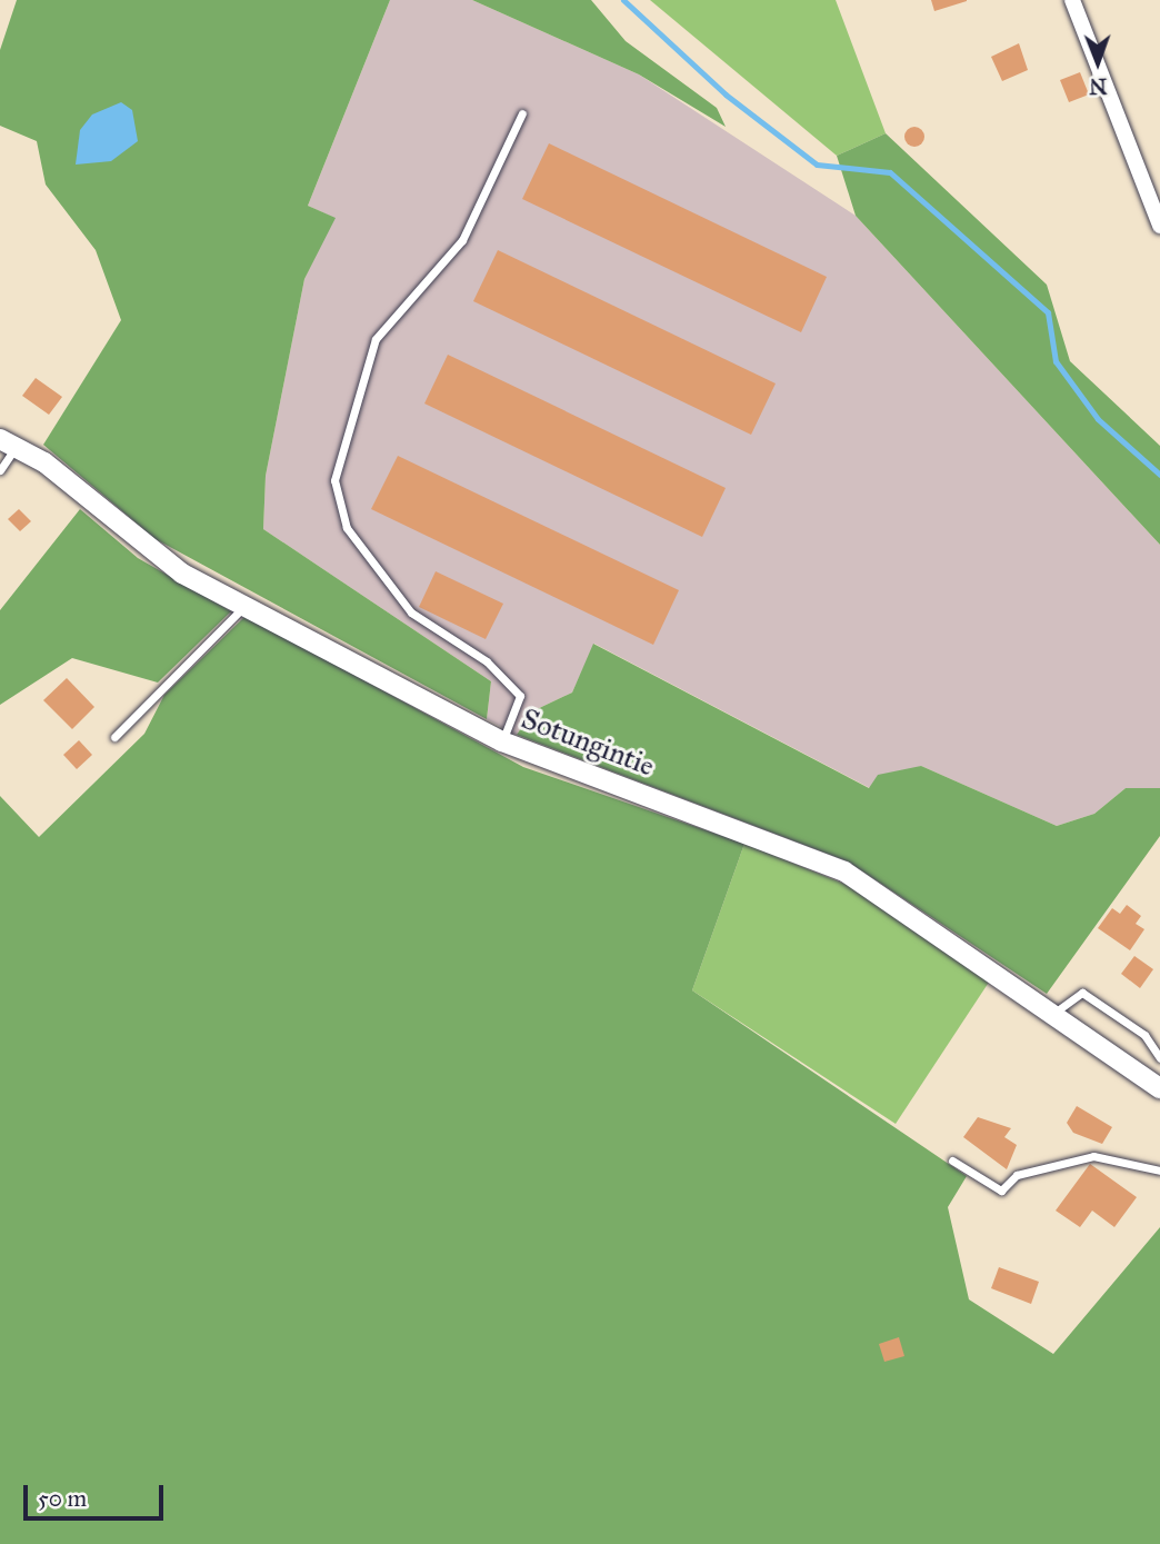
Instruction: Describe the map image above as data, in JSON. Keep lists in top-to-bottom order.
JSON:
{
  "streets": {
    "street": ["Sotungintie"]
  },
  "scale_bar": "50 m",
  "north": "bottom"
}
